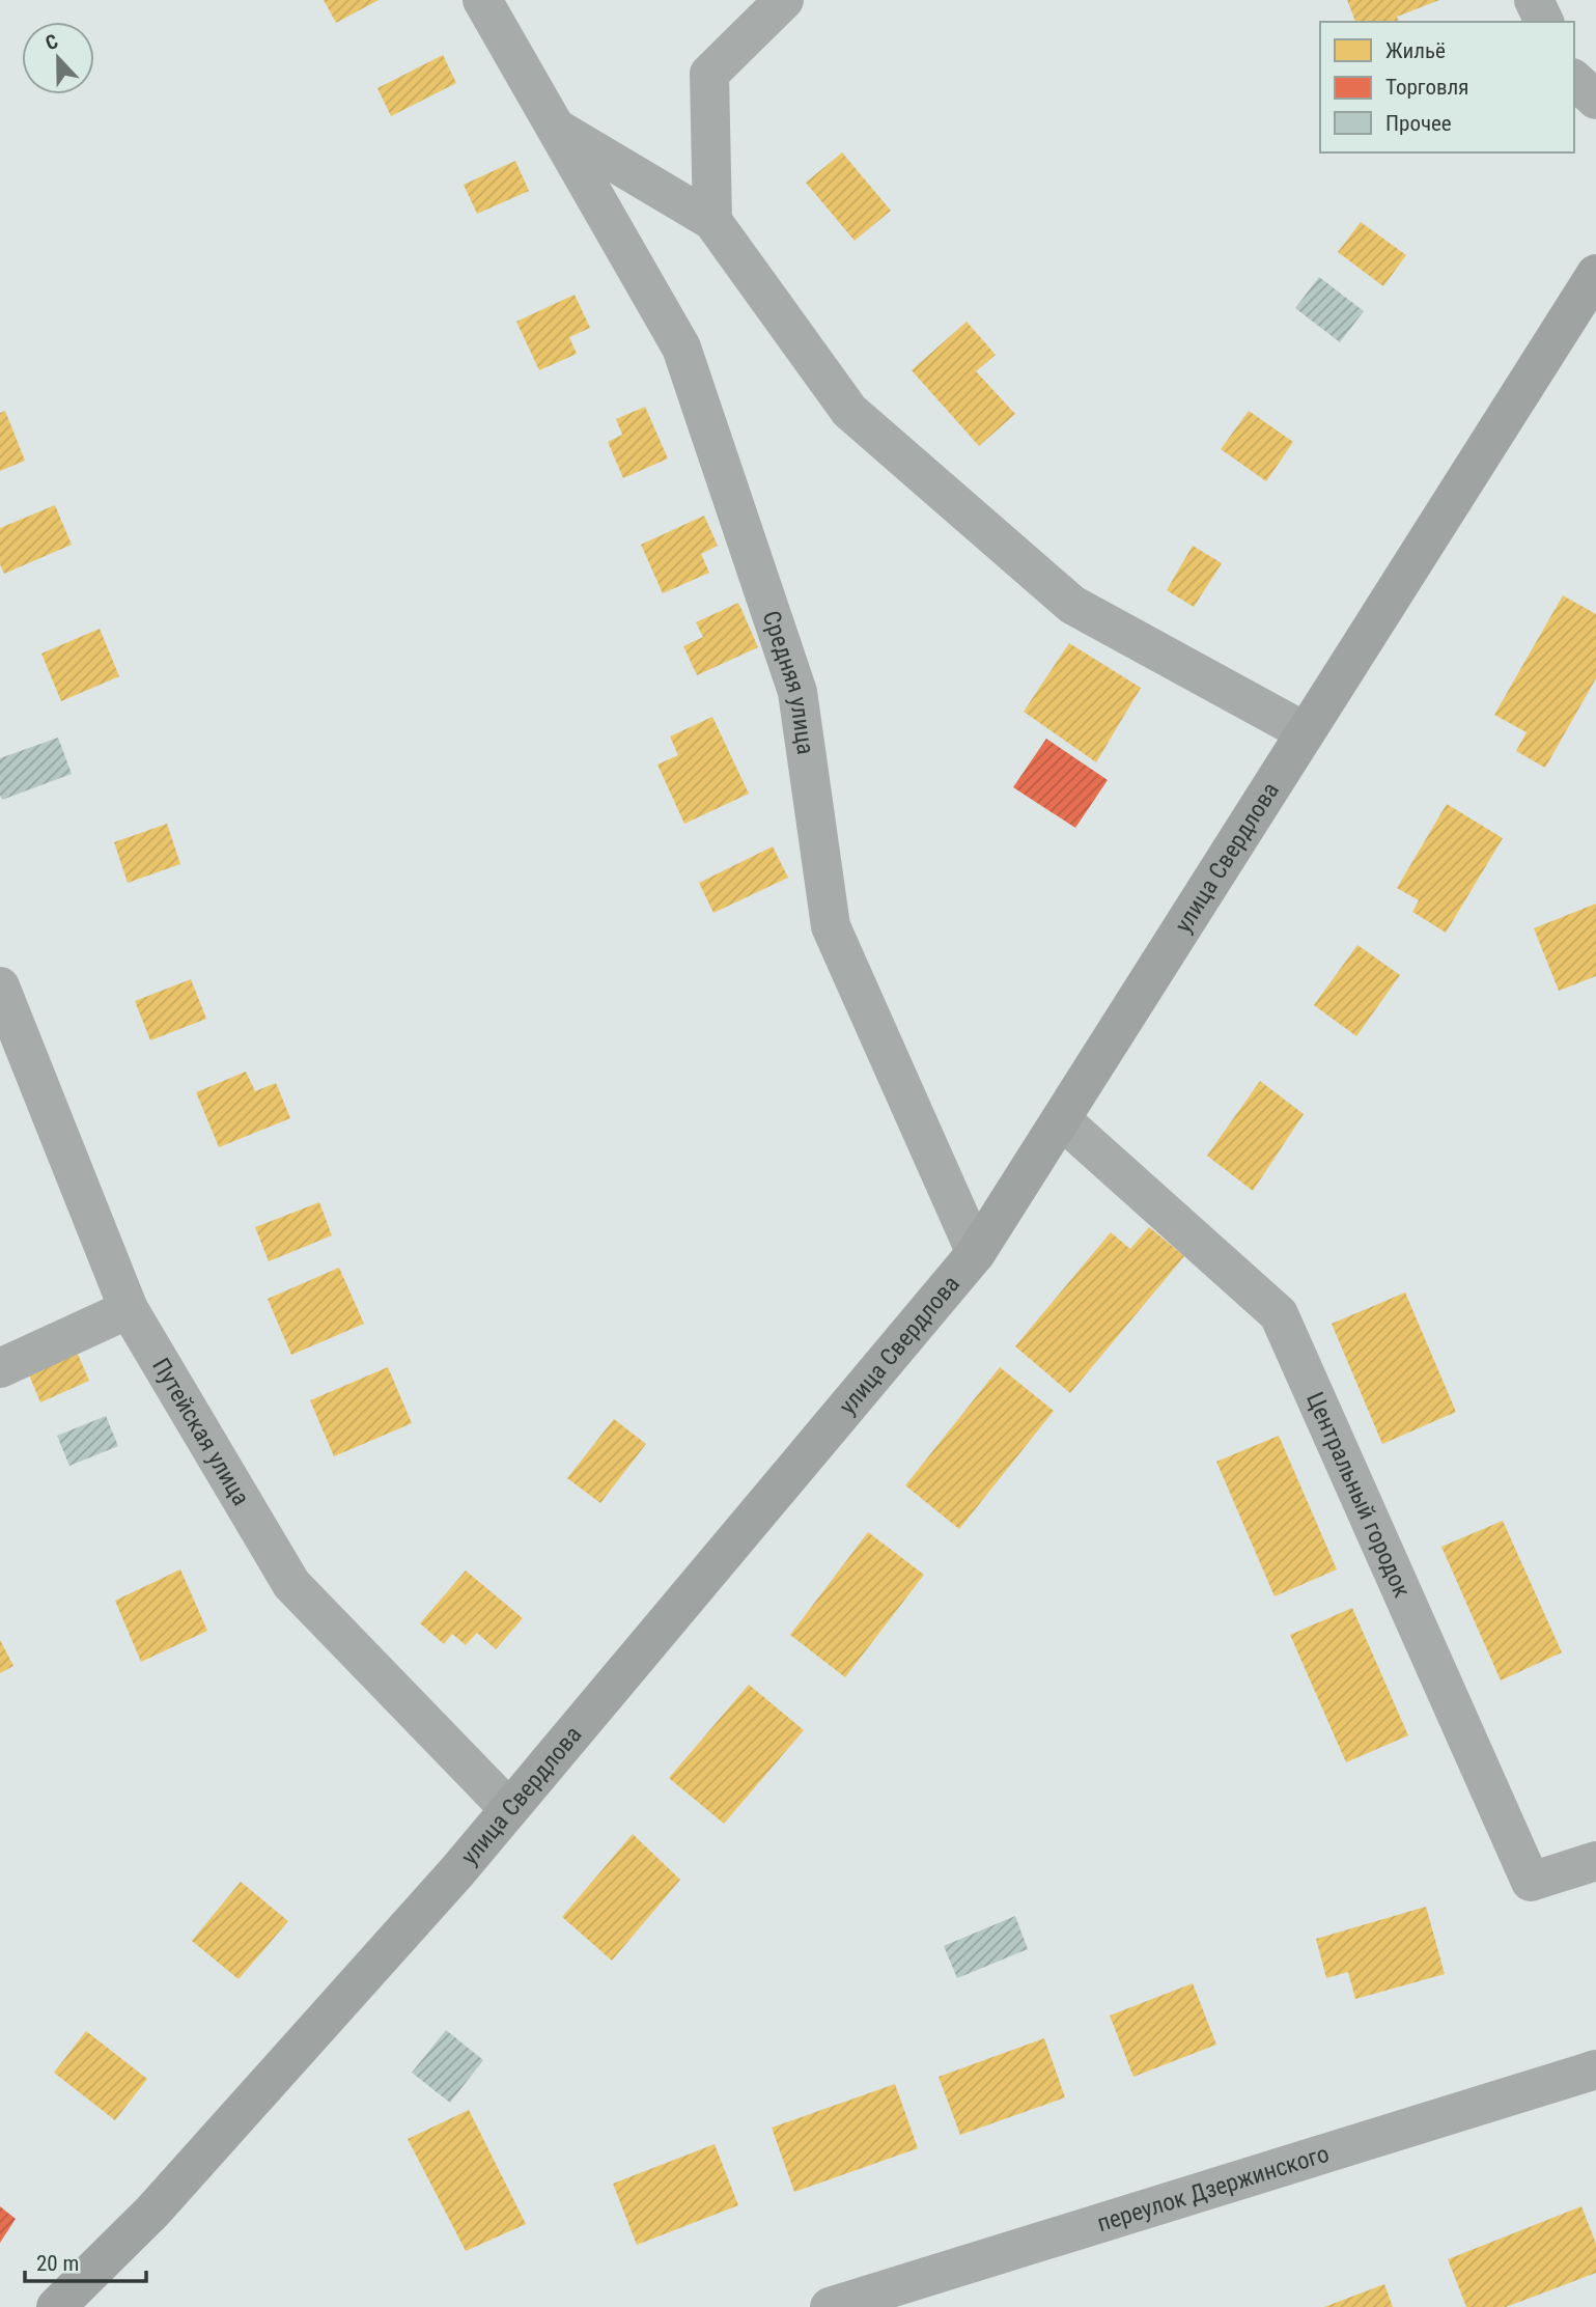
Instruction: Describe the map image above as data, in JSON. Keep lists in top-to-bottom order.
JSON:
{
  "streets": {
    "main road": ["улица Свердлова"],
    "street": [
      "Средняя улица",
      "Путейская улица",
      "Центральный городок",
      "переулок Дзержинского"
    ]
  },
  "crossings": [
    ["Средняя улица", "улица Свердлова"],
    ["улица Свердлова", "Путейская улица"],
    ["улица Свердлова", "Центральный городок"]
  ],
  "legend": ["Жильё", "Торговля", "Прочее"],
  "scale_bar": "20 m",
  "north": "top"
}
